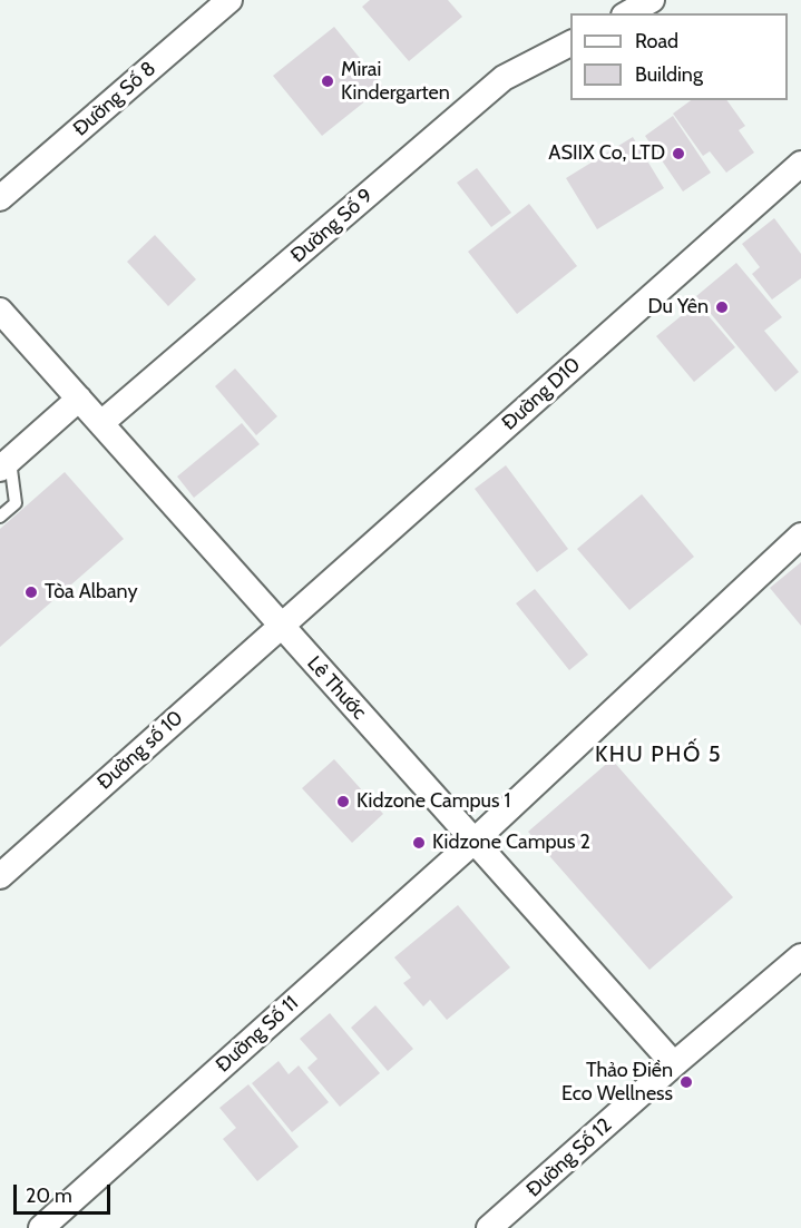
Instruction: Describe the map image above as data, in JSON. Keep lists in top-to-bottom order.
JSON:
{
  "streets": {
    "street": [
      "Đường Số 8",
      "Đường Số 9",
      "Đường D10",
      "Lê Thước",
      "Đường số 10",
      "Đường Số 11",
      "Đường Số 12"
    ]
  },
  "crossings": [
    ["Đường Số 9", "Lê Thước"],
    ["Đường D10", "Lê Thước"],
    ["Đường D10", "Đường số 10"],
    ["Lê Thước", "Đường số 10"],
    ["Lê Thước", "Đường Số 11"],
    ["Lê Thước", "Đường Số 12"]
  ],
  "districts": ["KHU PHỐ 5"],
  "places": [
    "Mirai Kindergarten",
    "ASIIX Co, LTD",
    "Du Yên",
    "Tòa Albany",
    "Kidzone Campus 1",
    "Kidzone Campus 2",
    "Thảo Điền Eco Wellness"
  ],
  "legend": ["Road", "Building"],
  "scale_bar": "20 m"
}
